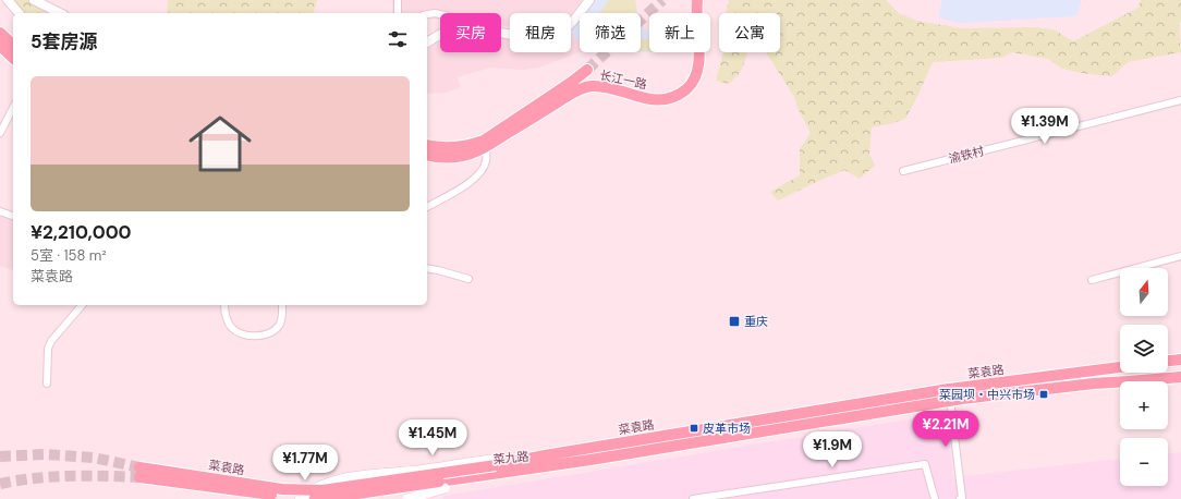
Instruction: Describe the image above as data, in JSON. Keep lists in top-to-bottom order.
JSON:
{
  "streets": {
    "main road": ["长江一路", "菜袁路", "菜九路"],
    "street": ["渝铁村"]
  },
  "crossings": [
    ["菜袁路", "菜九路"]
  ],
  "places": {
    "transit": ["重庆", "菜园坝‧中兴市场", "皮革市场"]
  },
  "north": "top",
  "page": {
    "chip": [
      "买房",
      "租房",
      "筛选",
      "新上",
      "公寓"
    ],
    "heading": "5套房源",
    "list": [
      {
        "name": "¥2,210,000",
        "note": "5室 · 158 m² · 菜袁路"
      }
    ],
    "price": [
      "¥1.39M",
      "¥2.21M",
      "¥1.45M",
      "¥1.9M",
      "¥1.77M"
    ],
    "map_buttons": ["+", "−"]
  }
}
